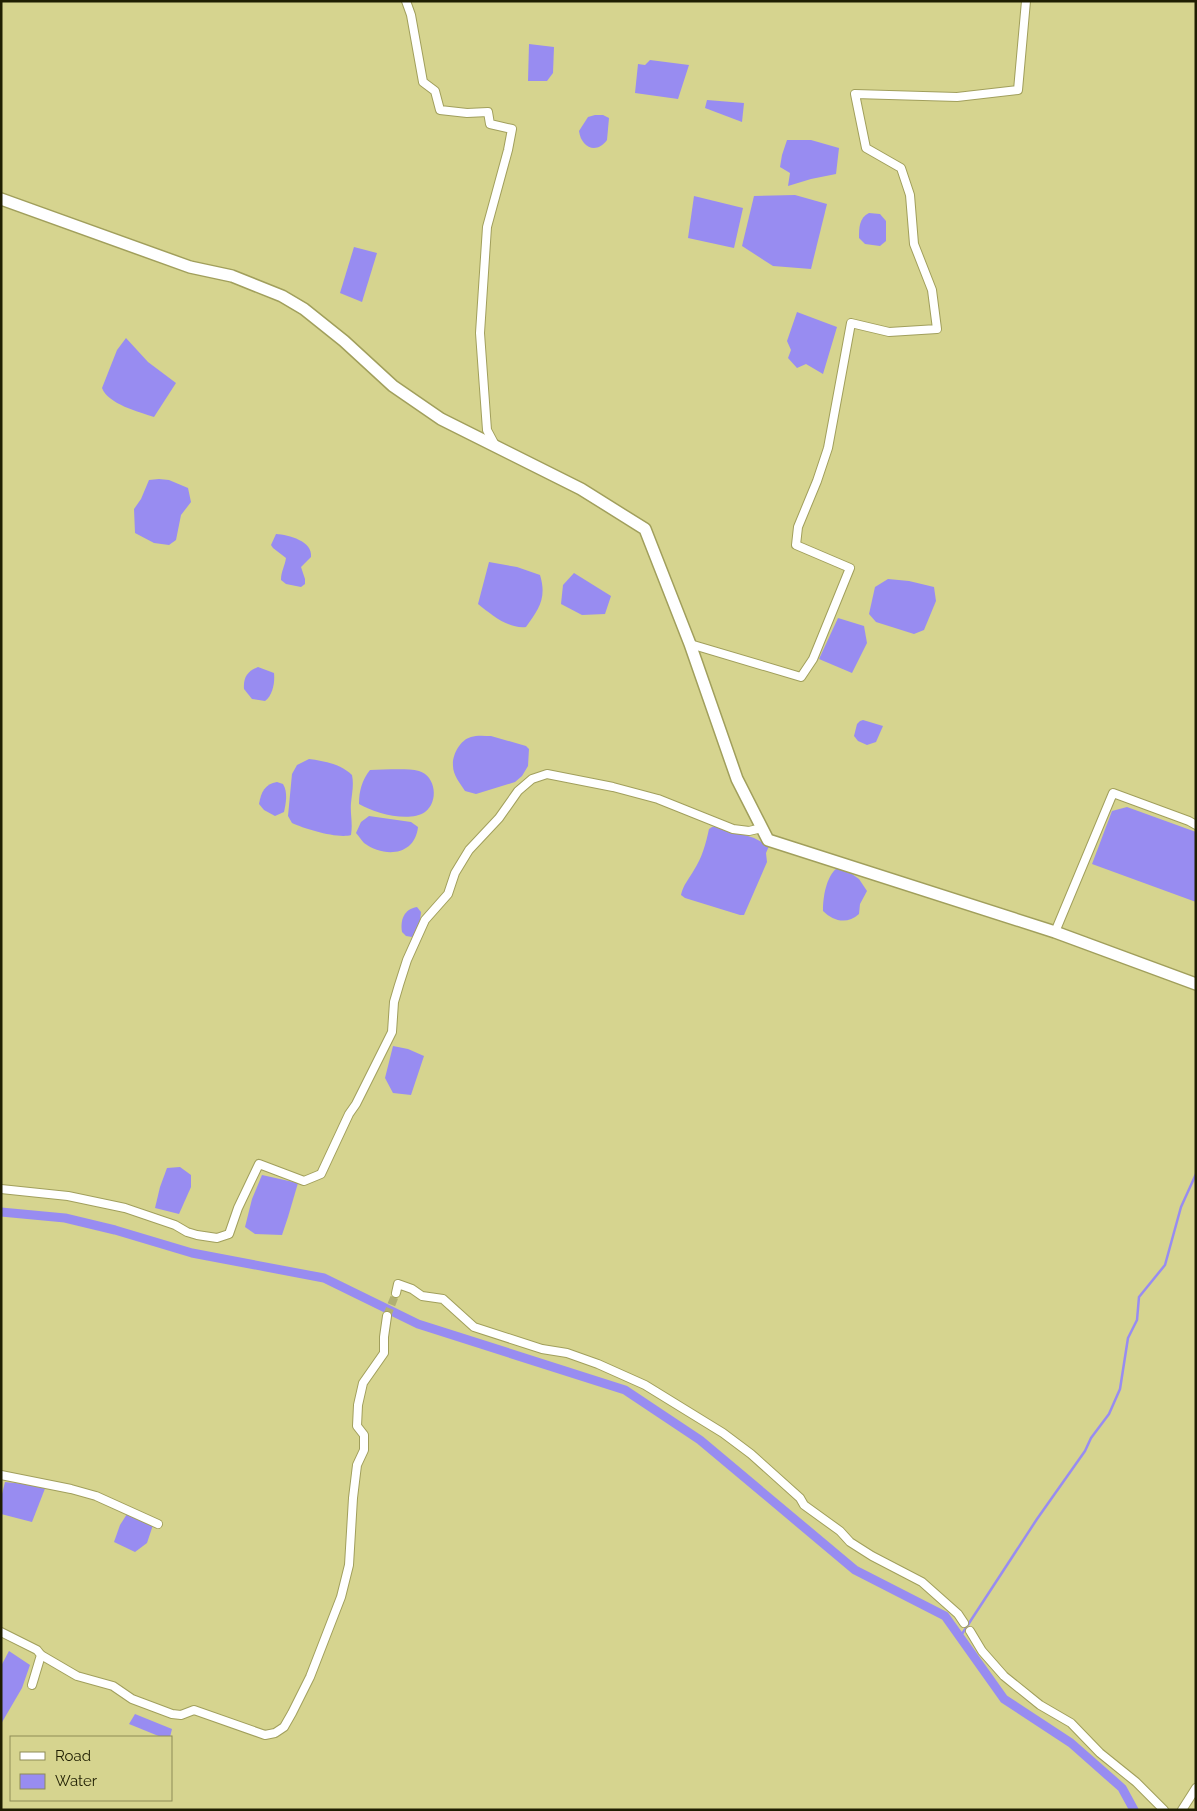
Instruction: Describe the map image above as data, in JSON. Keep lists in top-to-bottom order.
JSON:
{
  "legend": ["Road", "Water"]
}
